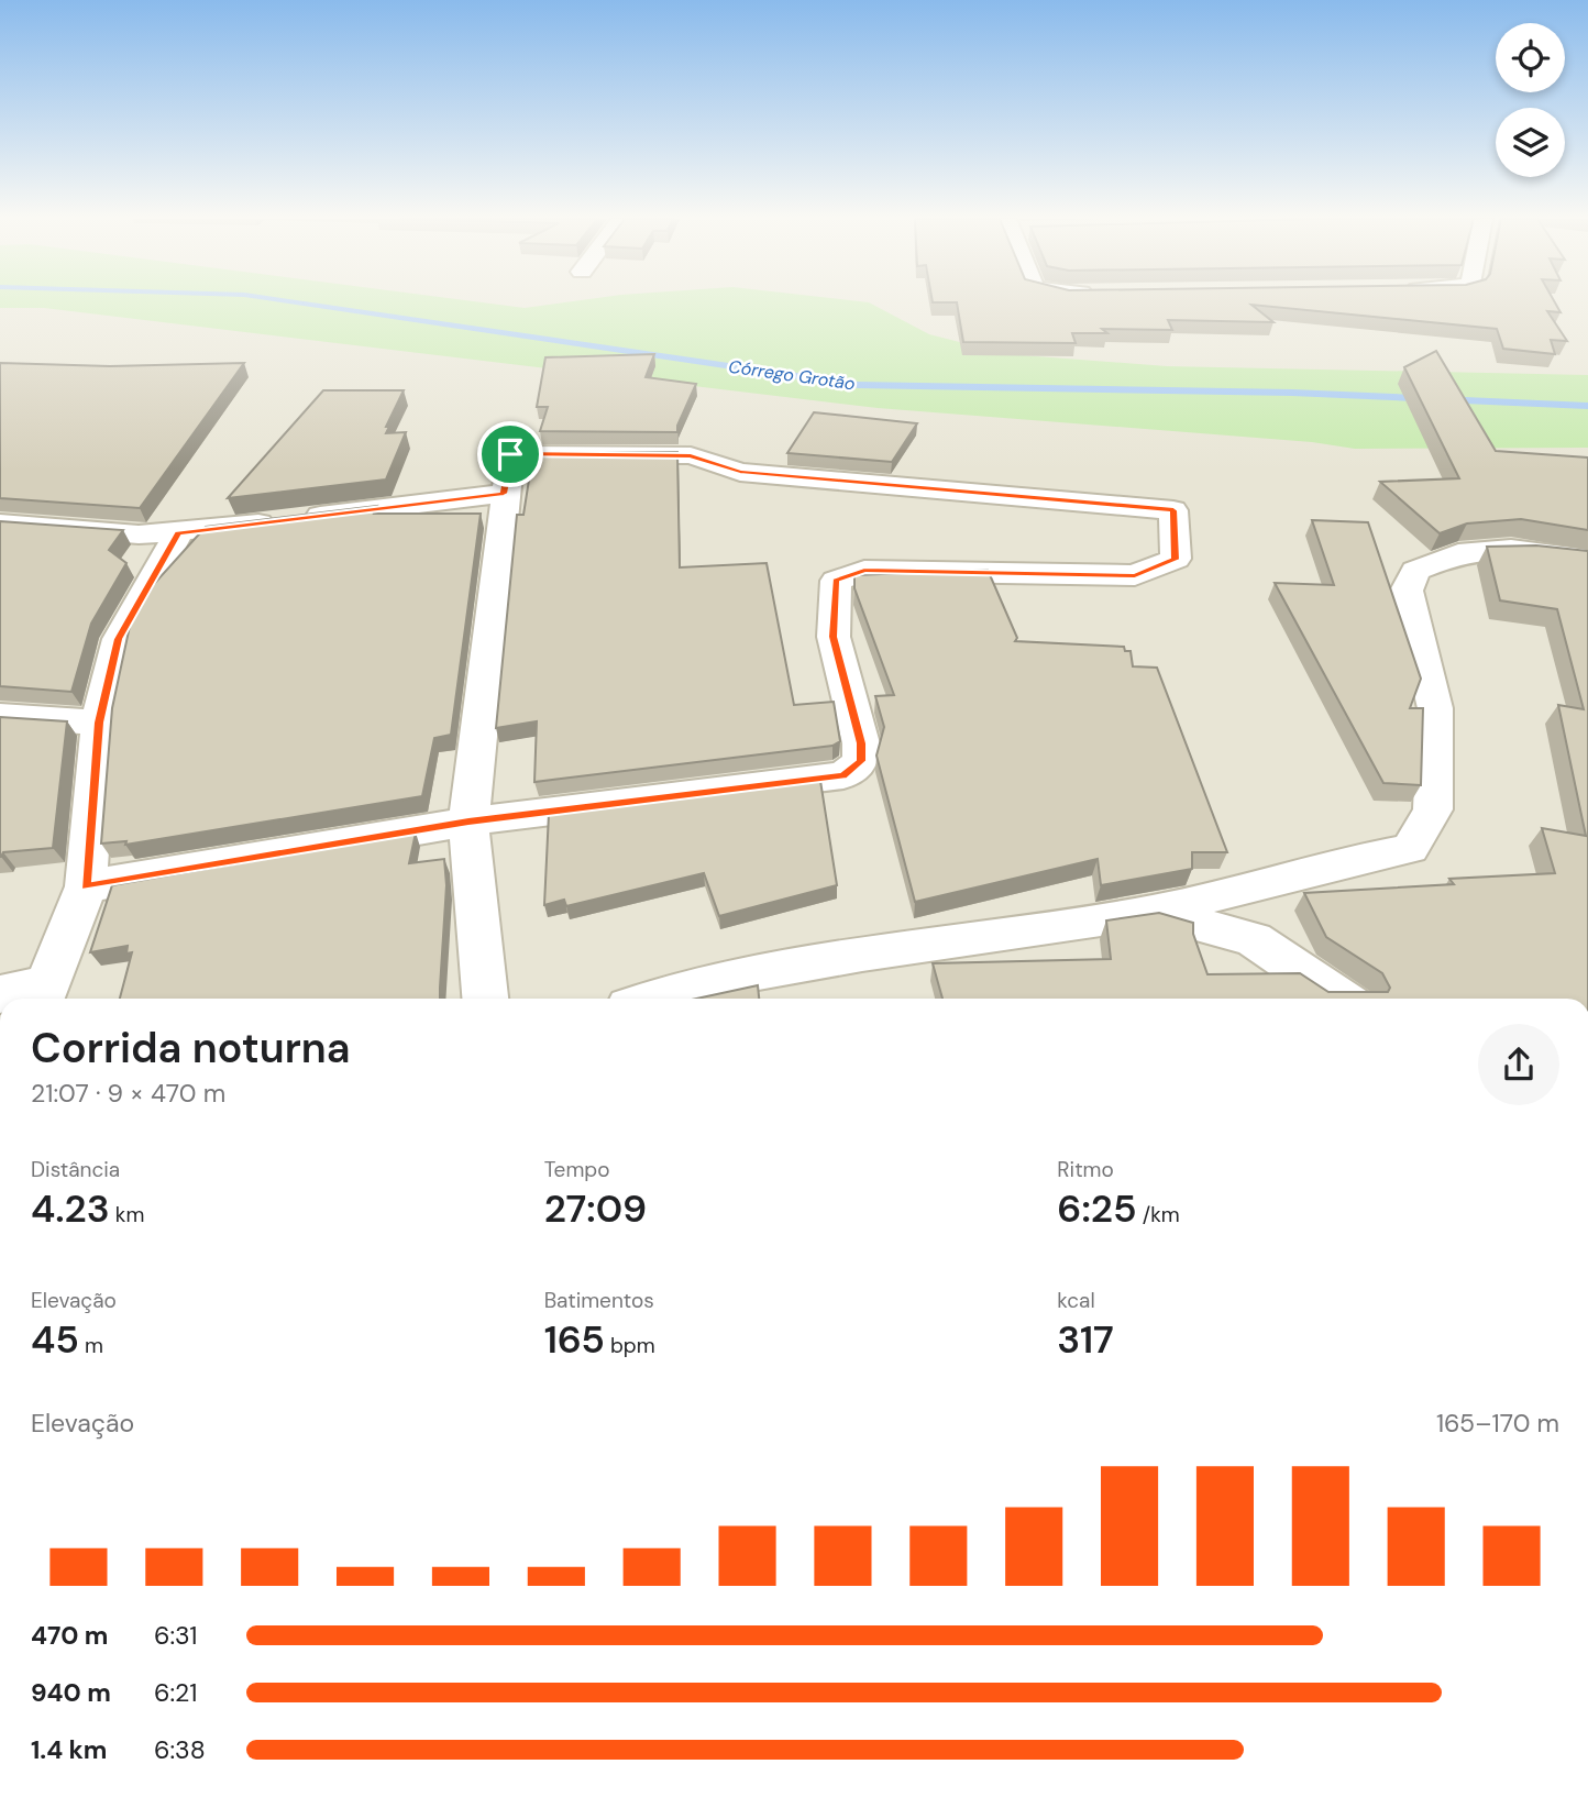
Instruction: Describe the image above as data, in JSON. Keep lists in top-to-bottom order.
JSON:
{
  "water": ["Córrego Grotão"],
  "page": {
    "heading": ["Corrida noturna", "21:07 · 9 × 470 m"],
    "stats": [
      ["Distância", "4.23 km"],
      ["Tempo", "27:09"],
      ["Ritmo", "6:25 /km"],
      ["Elevação", "45 m"],
      ["Batimentos", "165 bpm"],
      ["kcal", "317"]
    ],
    "chart": ["Elevação", "165–170 m"],
    "list": [
      {
        "name": "470 m",
        "note": "6:31"
      },
      {
        "name": "940 m",
        "note": "6:21"
      },
      {
        "name": "1.4 km",
        "note": "6:38"
      }
    ]
  }
}
